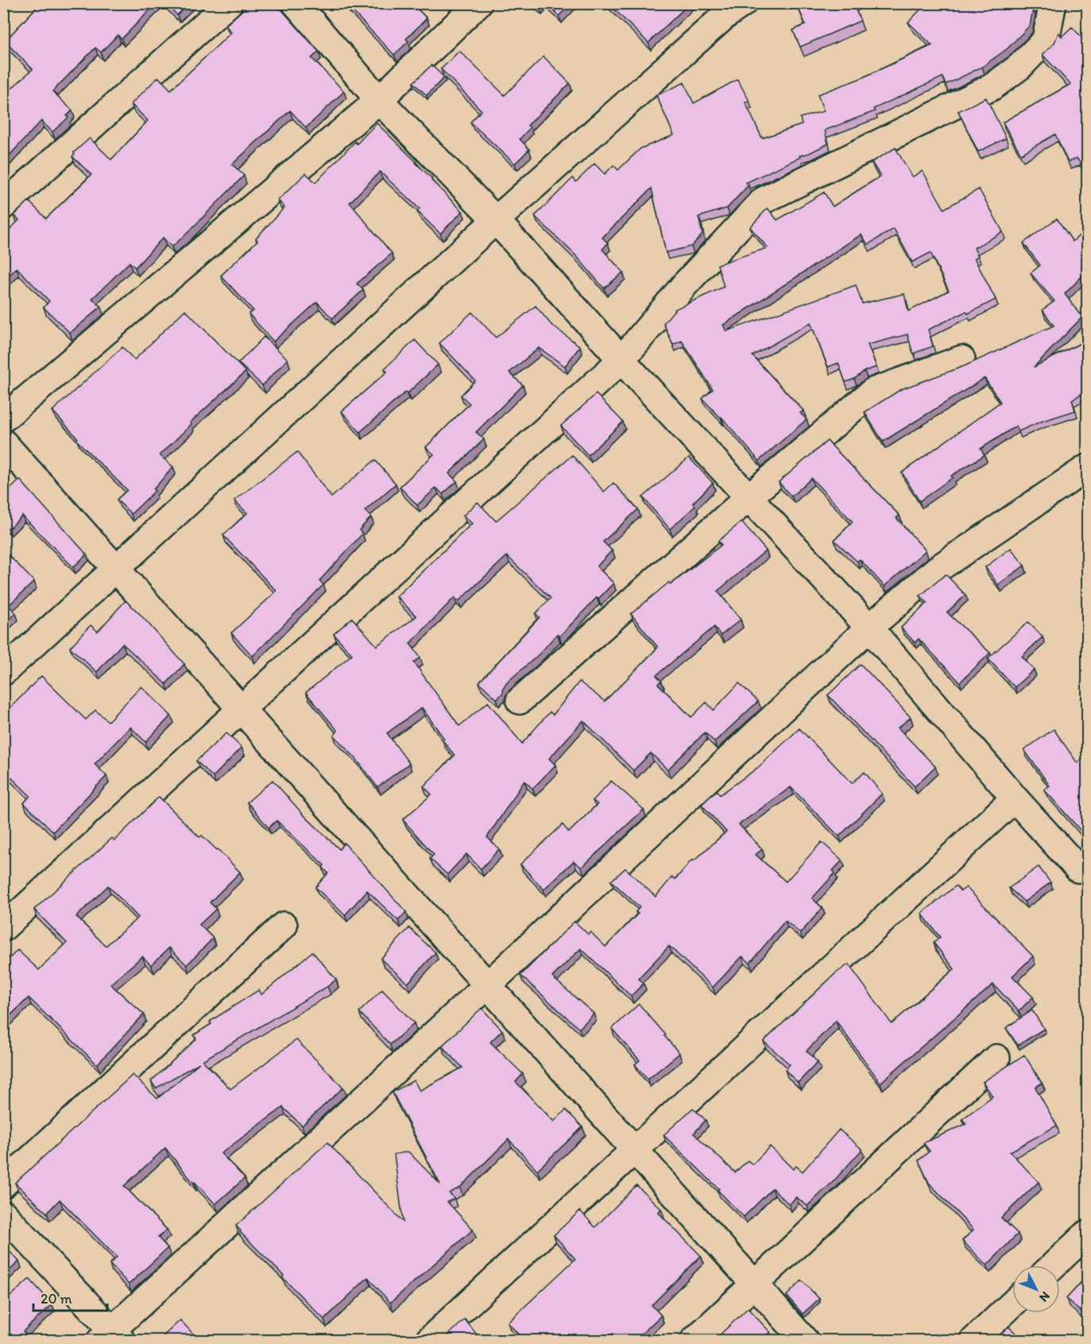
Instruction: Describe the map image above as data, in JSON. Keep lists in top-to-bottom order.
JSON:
{
  "scale_bar": "20 m",
  "north": "bottom right"
}
